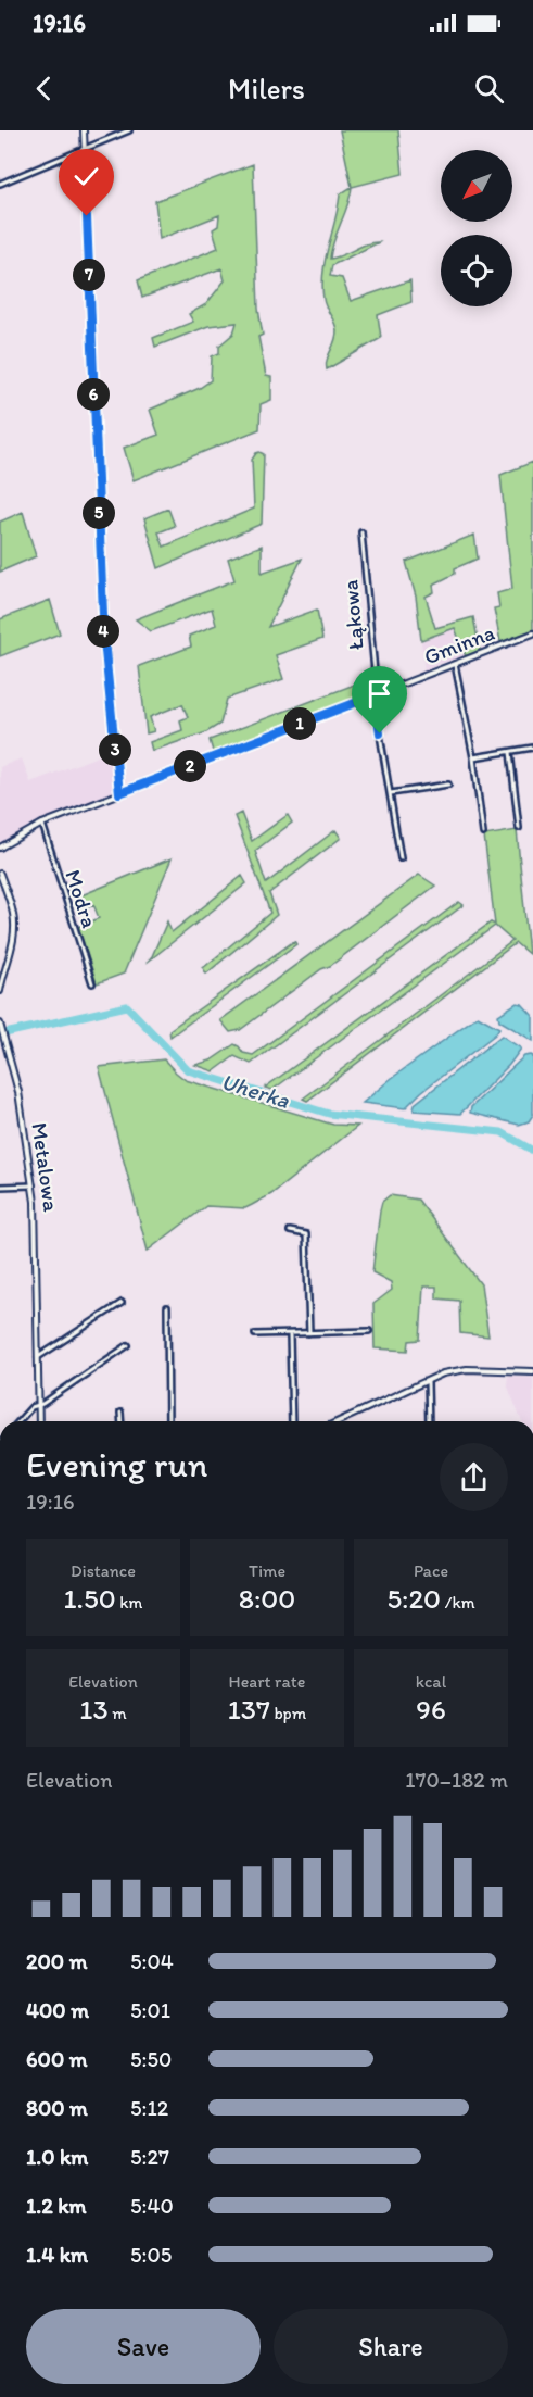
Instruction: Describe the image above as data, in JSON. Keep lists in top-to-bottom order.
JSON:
{
  "streets": {
    "street": [
      "Łąkowa",
      "Gminna",
      "Modra",
      "Metalowa"
    ]
  },
  "crossings": [
    ["Łąkowa", "Gminna"],
    ["Gminna", "Modra"]
  ],
  "water": ["Uherka"],
  "north": "bottom left",
  "page": {
    "status": "19:16",
    "header": "Milers",
    "pins": [
      "7",
      "6",
      "5",
      "4",
      "1",
      "3",
      "2"
    ],
    "heading": ["Evening run", "19:16"],
    "stats": [
      ["Distance", "1.50 km"],
      ["Time", "8:00"],
      ["Pace", "5:20 /km"],
      ["Elevation", "13 m"],
      ["Heart rate", "137 bpm"],
      ["kcal", "96"]
    ],
    "chart": ["Elevation", "170–182 m"],
    "list": [
      {
        "name": "200 m",
        "note": "5:04"
      },
      {
        "name": "400 m",
        "note": "5:01"
      },
      {
        "name": "600 m",
        "note": "5:50"
      },
      {
        "name": "800 m",
        "note": "5:12"
      },
      {
        "name": "1.0 km",
        "note": "5:27"
      },
      {
        "name": "1.2 km",
        "note": "5:40"
      },
      {
        "name": "1.4 km",
        "note": "5:05"
      }
    ],
    "buttons": ["Save", "Share"]
  }
}
